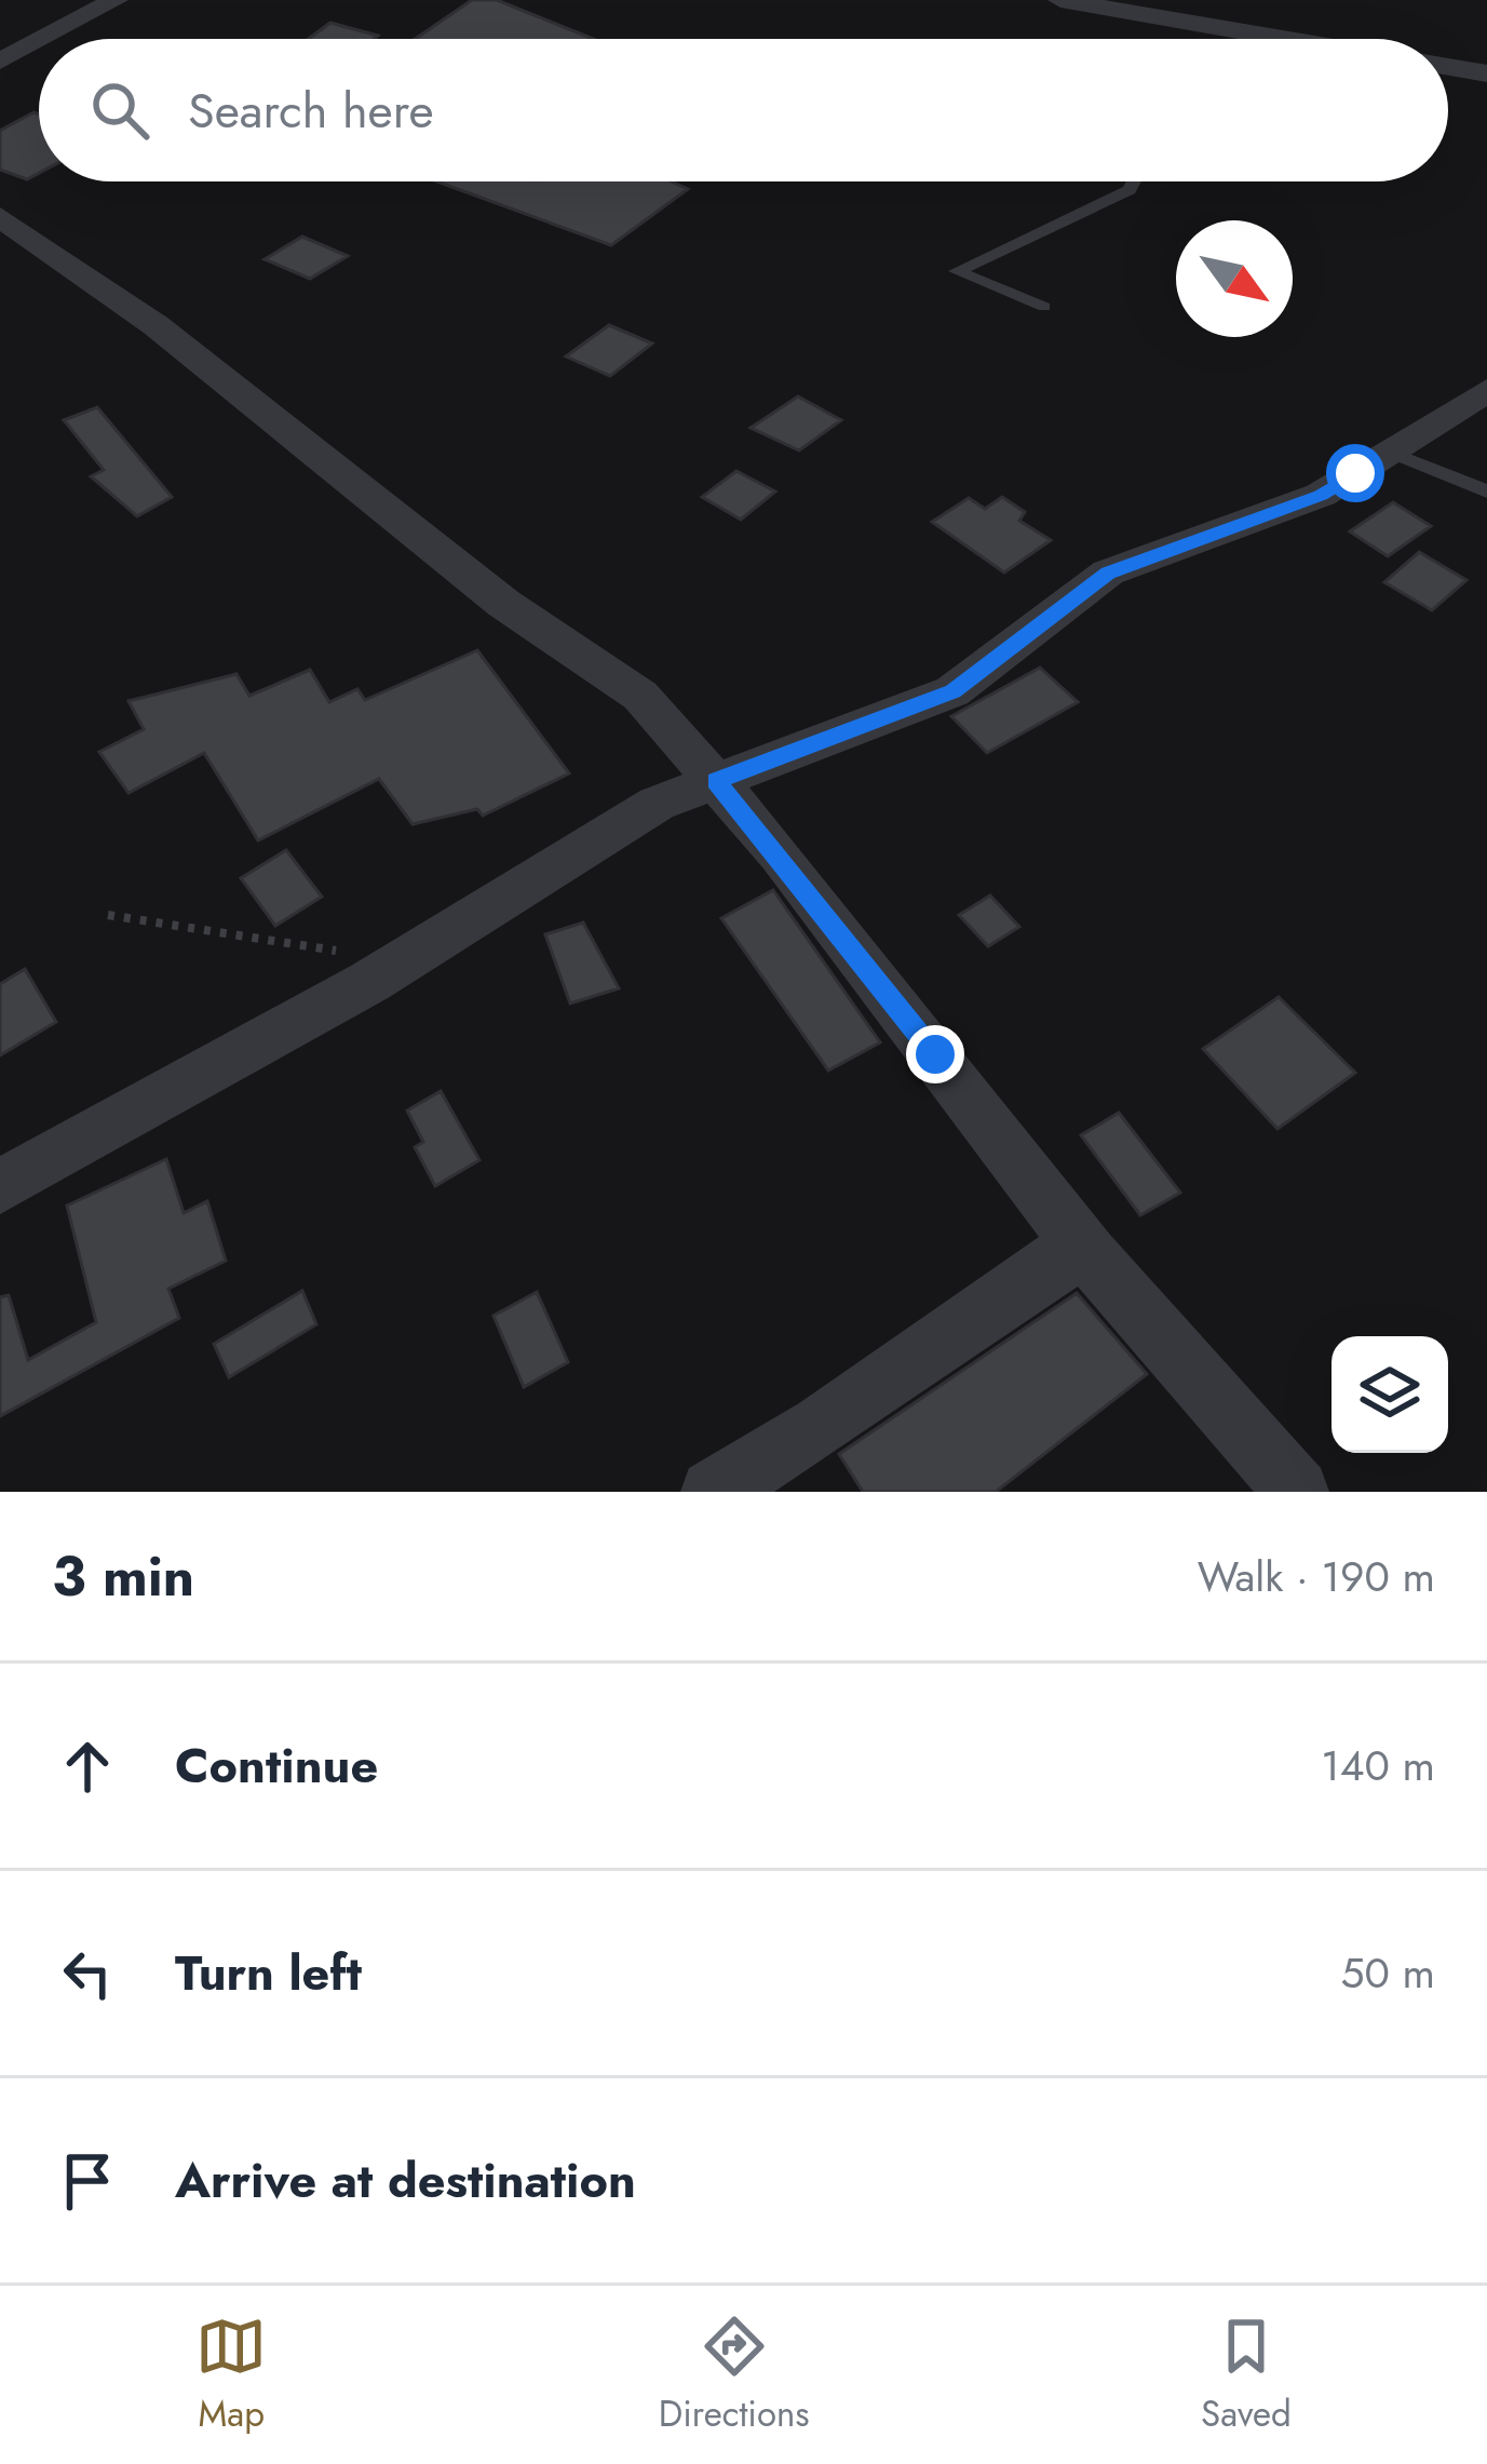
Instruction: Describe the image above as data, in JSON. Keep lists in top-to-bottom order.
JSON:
{
  "north": "bottom right",
  "page": {
    "search": "Search here",
    "heading": ["3 min", "Walk · 190 m"],
    "list": [
      ["Continue", "140 m"],
      ["Turn left", "50 m"],
      "Arrive at destination"
    ],
    "nav": ["Map", "Directions", "Saved"]
  }
}
